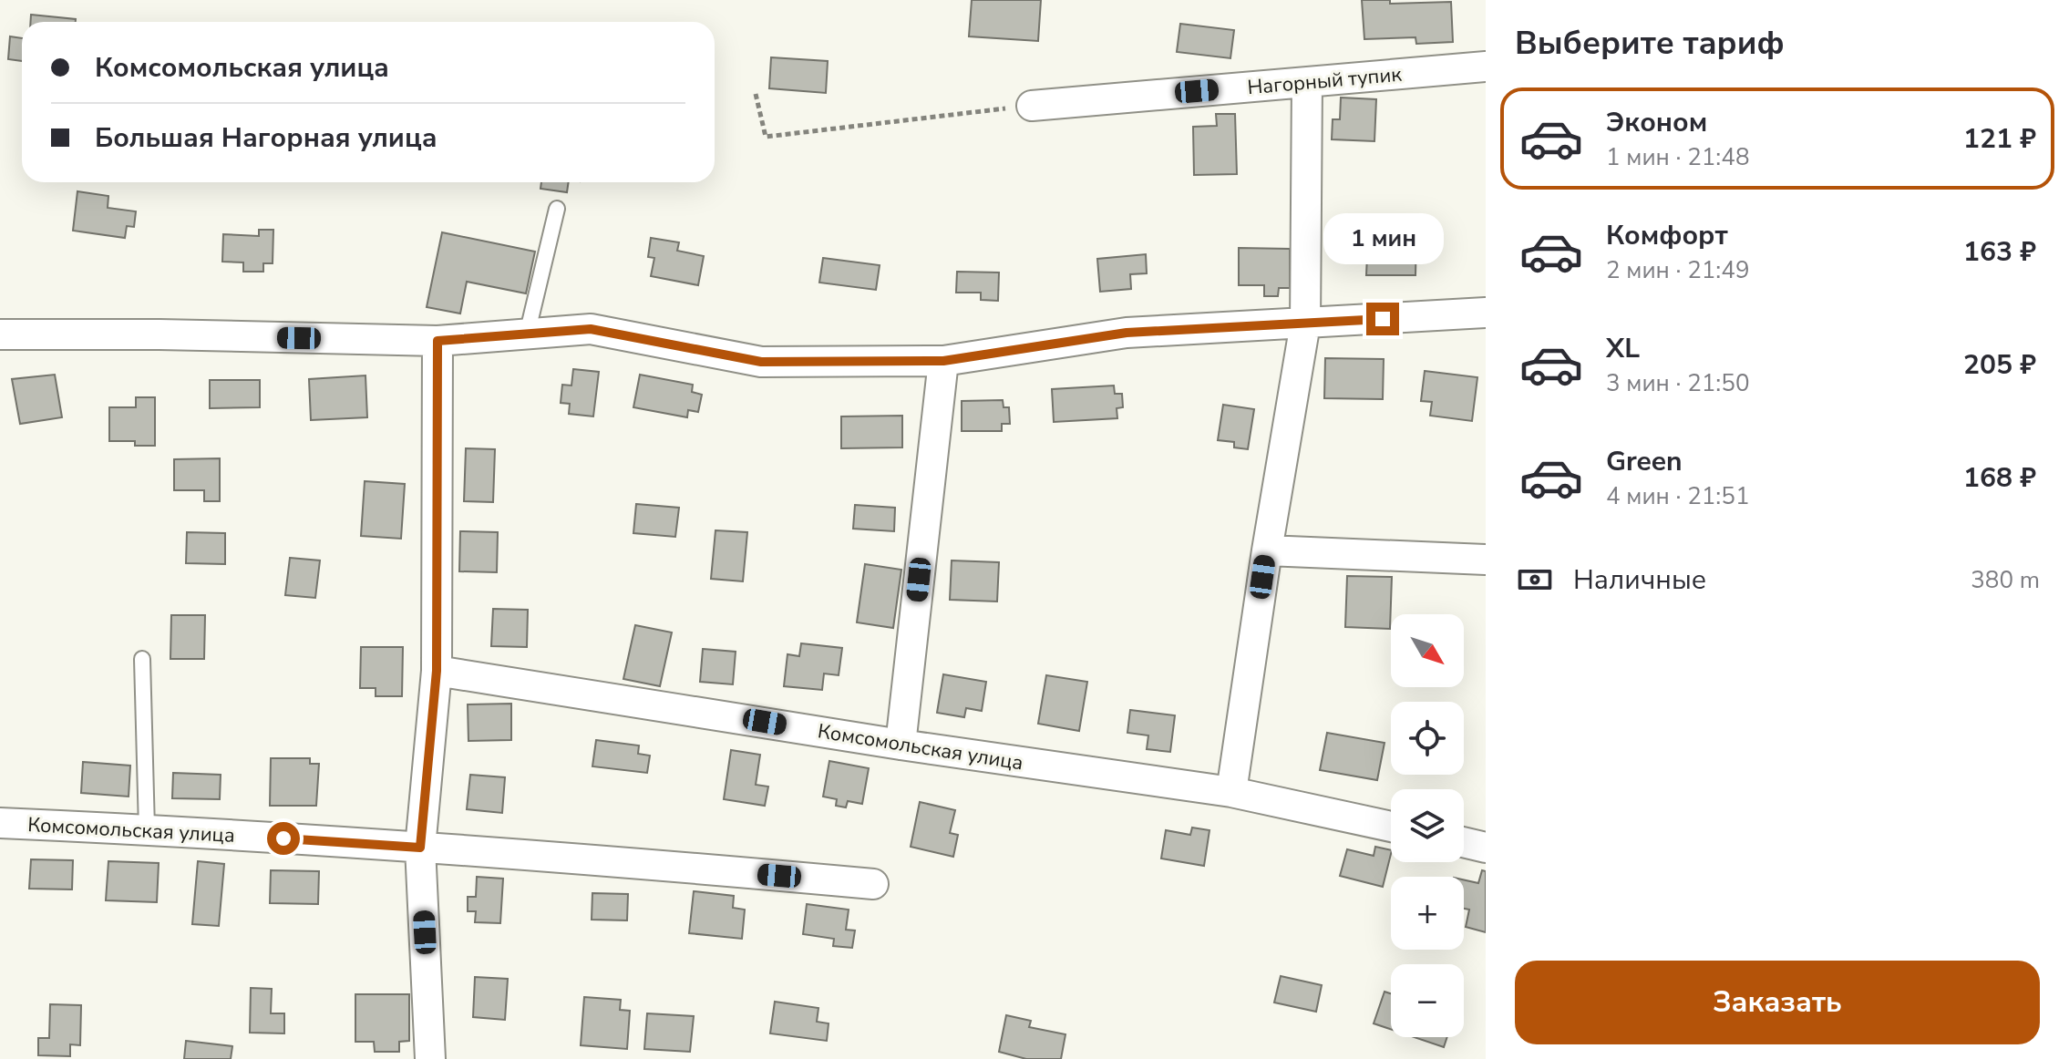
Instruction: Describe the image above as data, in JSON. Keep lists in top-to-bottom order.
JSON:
{
  "streets": {
    "street": ["Нагорный тупик", "Комсомольская улица"]
  },
  "north": "bottom right",
  "page": {
    "heading": "Выберите тариф",
    "banner": ["Комсомольская улица", "Большая Нагорная улица"],
    "list": [
      {
        "name": "Эконом",
        "note": "1 мин · 21:48",
        "value": "121 ₽"
      },
      {
        "name": "Комфорт",
        "note": "2 мин · 21:49",
        "value": "163 ₽"
      },
      {
        "name": "XL",
        "note": "3 мин · 21:50",
        "value": "205 ₽"
      },
      {
        "name": "Green",
        "note": "4 мин · 21:51",
        "value": "168 ₽"
      }
    ],
    "bubble": "1 мин",
    "pay": ["Наличные", "380 m"],
    "map_buttons": ["+", "−"],
    "buttons": "Заказать"
  }
}
